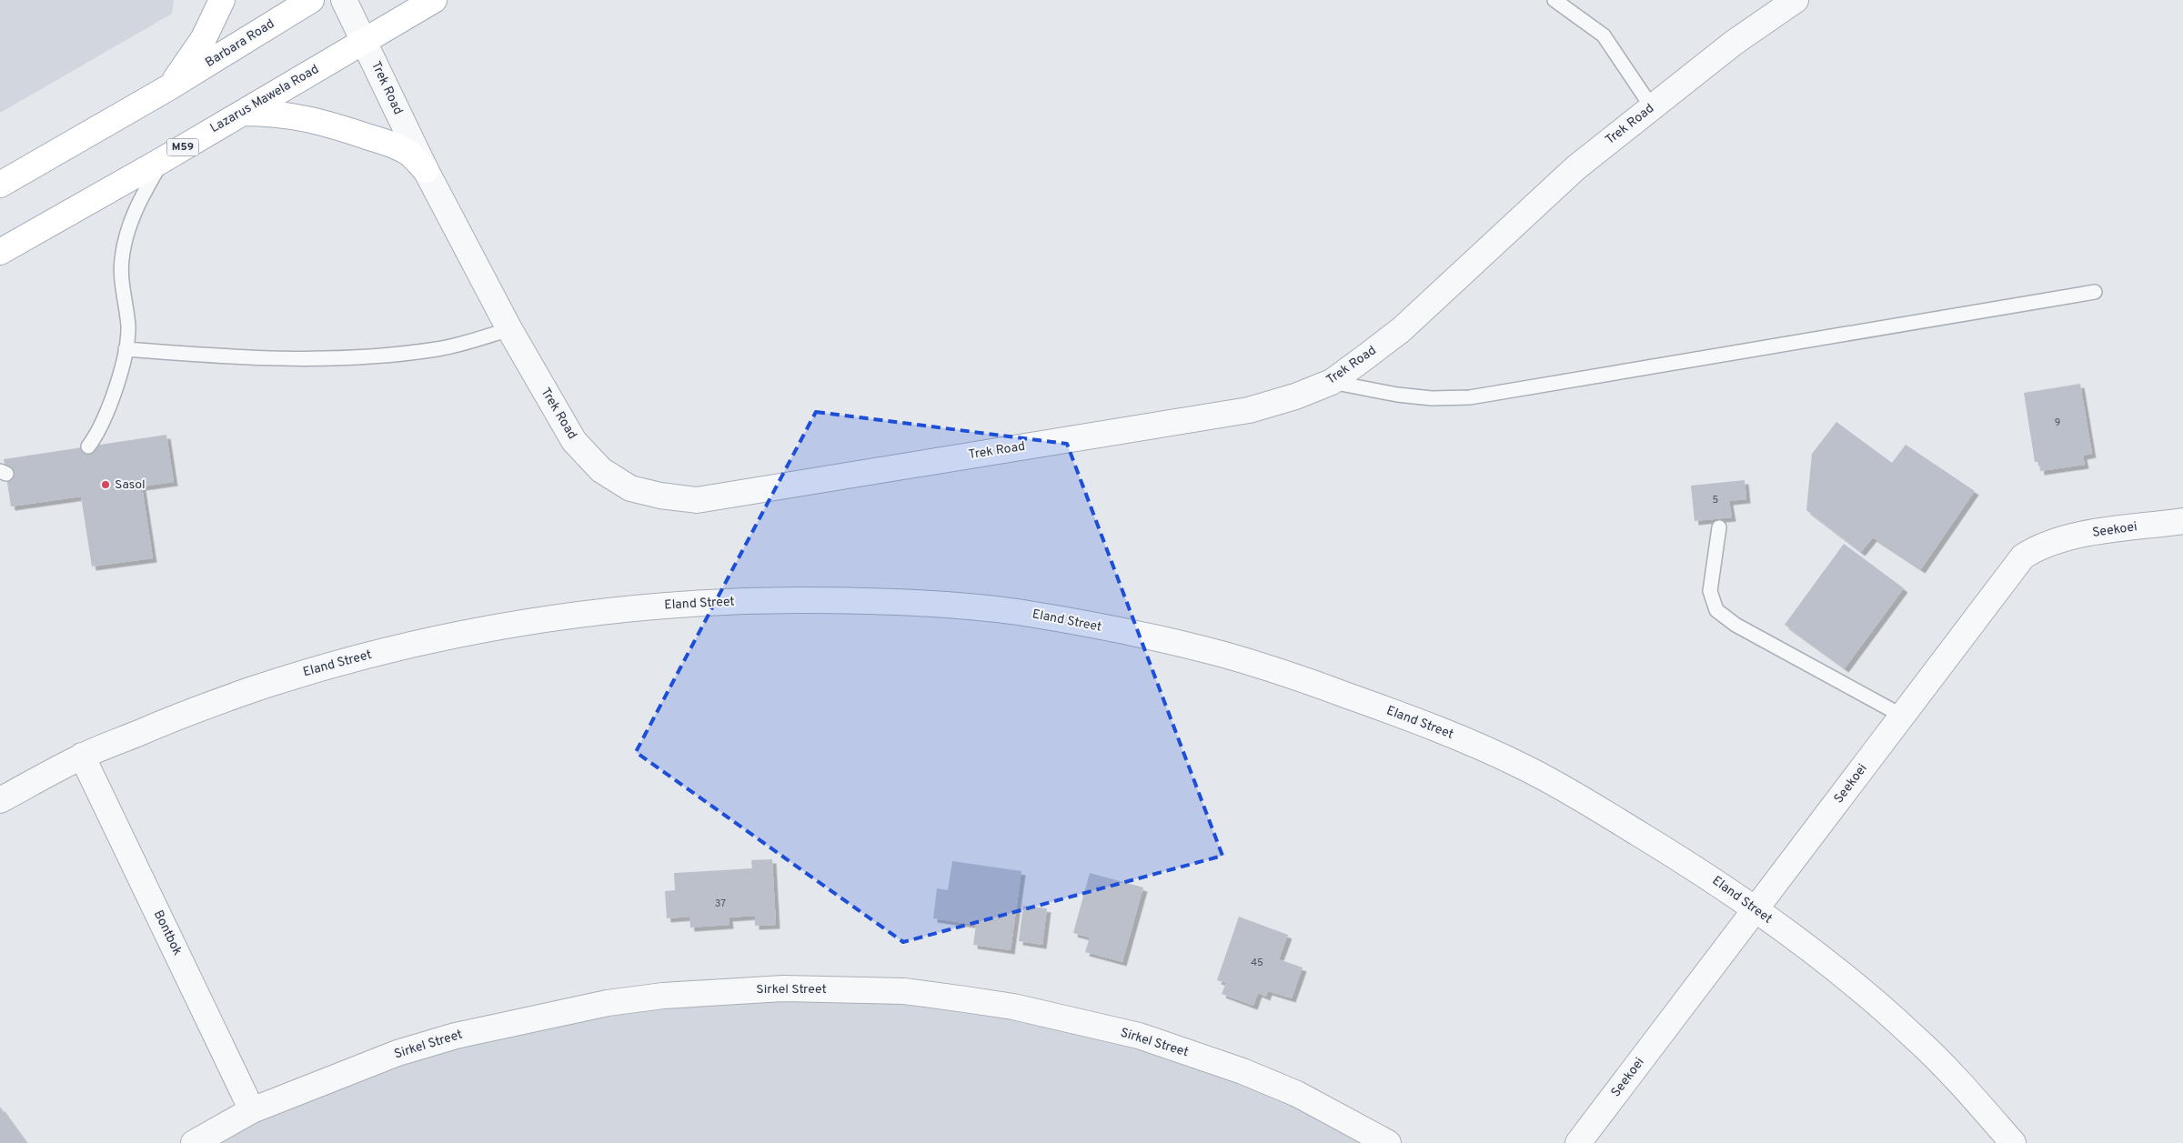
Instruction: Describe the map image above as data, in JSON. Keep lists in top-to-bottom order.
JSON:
{
  "streets": {
    "main road": ["Barbara Road", "Lazarus Mawela Road", "M59"],
    "street": [
      "Trek Road",
      "Seekoei",
      "Eland Street",
      "Bontbok",
      "Sirkel Street"
    ]
  },
  "crossings": [
    ["Trek Road", "Lazarus Mawela Road"],
    ["Seekoei", "Eland Street"],
    ["Eland Street", "Bontbok"],
    ["Bontbok", "Sirkel Street"]
  ],
  "places": ["Sasol"],
  "house_numbers": [
    "9",
    "5",
    "37",
    "45"
  ]
}
